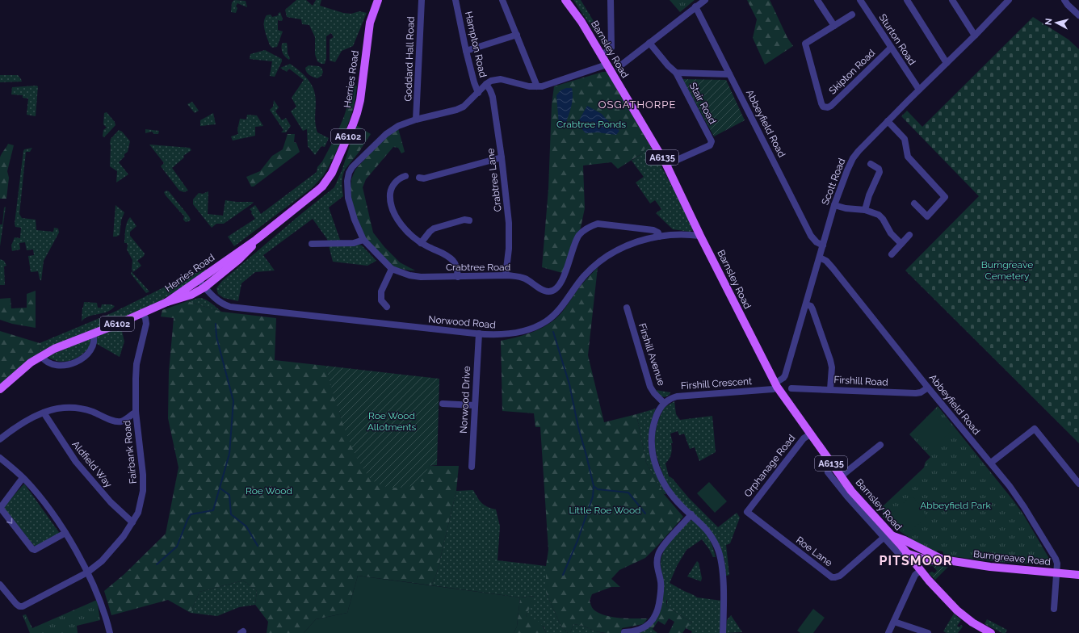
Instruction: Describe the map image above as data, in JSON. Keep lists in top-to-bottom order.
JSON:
{
  "streets": {
    "main road": [
      "Barnsley Road",
      "Herries Road",
      "A6102",
      "A6135",
      "Burngreave Road"
    ],
    "street": [
      "Sturton Road",
      "Hampton Road",
      "Goddard Hall Road",
      "Skipton Road",
      "Stair Road",
      "Abbeyfield Road",
      "Crabtree Lane",
      "Scott Road",
      "Crabtree Road",
      "Norwood Road",
      "Firshill Avenue",
      "Firshill Road",
      "Firshill Crescent",
      "Norwood Drive",
      "Fairbank Road",
      "Aldfield Way",
      "Orphanage Road",
      "Roe Lane"
    ]
  },
  "crossings": [
    ["Sturton Road", "Skipton Road"],
    ["Sturton Road", "Scott Road"],
    ["Barnsley Road", "Stair Road"],
    ["Barnsley Road", "Scott Road"],
    ["Barnsley Road", "Norwood Road"],
    ["Barnsley Road", "Firshill Crescent"],
    ["Barnsley Road", "Orphanage Road"],
    ["Barnsley Road", "Roe Lane"],
    ["Barnsley Road", "Burngreave Road"],
    ["Goddard Hall Road", "Crabtree Road"],
    ["Herries Road", "Norwood Road"],
    ["Herries Road", "Fairbank Road"],
    ["Abbeyfield Road", "Scott Road"],
    ["Abbeyfield Road", "Firshill Road"],
    ["Abbeyfield Road", "Burngreave Road"],
    ["Crabtree Lane", "Crabtree Road"],
    ["Scott Road", "Firshill Crescent"],
    ["Crabtree Road", "Norwood Road"],
    ["Norwood Road", "Norwood Drive"],
    ["Firshill Avenue", "Firshill Crescent"],
    ["Fairbank Road", "Aldfield Way"],
    ["Orphanage Road", "Roe Lane"],
    ["Roe Lane", "Burngreave Road"]
  ],
  "districts": ["OSGATHORPE", "PITSMOOR"],
  "parks": [
    "Crabtree Ponds",
    "Burngreave Cemetery",
    "Roe Wood Allotments",
    "Roe Wood",
    "Abbeyfield Park",
    "Little Roe Wood"
  ],
  "north": "left"
}
